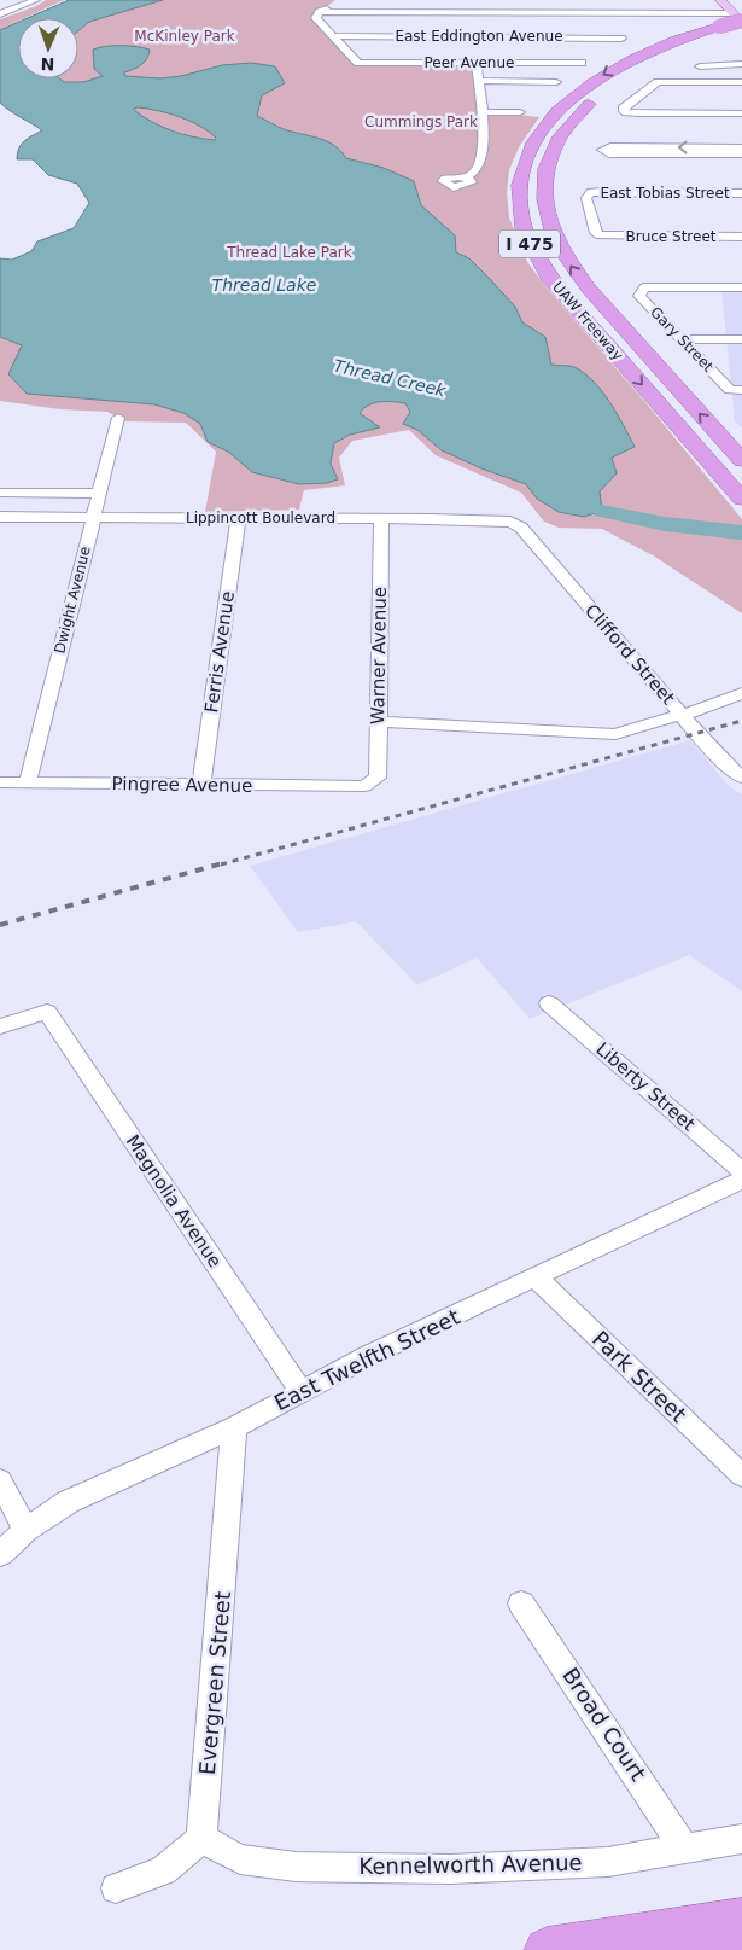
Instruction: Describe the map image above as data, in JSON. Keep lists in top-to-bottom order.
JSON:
{
  "streets": {
    "highway": ["I 475", "UAW Freeway"],
    "street": [
      "East Eddington Avenue",
      "Peer Avenue",
      "East Tobias Street",
      "Bruce Street",
      "Gary Street",
      "Lippincott Boulevard",
      "Dwight Avenue",
      "Ferris Avenue",
      "Clifford Street",
      "Warner Avenue",
      "Pingree Avenue",
      "Liberty Street",
      "Magnolia Avenue",
      "East Twelfth Street",
      "Park Street",
      "Evergreen Street",
      "Broad Court",
      "Kennelworth Avenue"
    ]
  },
  "crossings": [
    ["East Eddington Avenue", "Peer Avenue"],
    ["East Tobias Street", "Bruce Street"],
    ["Lippincott Boulevard", "Dwight Avenue"],
    ["Lippincott Boulevard", "Ferris Avenue"],
    ["Lippincott Boulevard", "Clifford Street"],
    ["Lippincott Boulevard", "Warner Avenue"],
    ["Dwight Avenue", "Pingree Avenue"],
    ["Ferris Avenue", "Pingree Avenue"],
    ["Warner Avenue", "Pingree Avenue"],
    ["Magnolia Avenue", "East Twelfth Street"],
    ["East Twelfth Street", "Park Street"],
    ["East Twelfth Street", "Evergreen Street"],
    ["Evergreen Street", "Kennelworth Avenue"],
    ["Broad Court", "Kennelworth Avenue"]
  ],
  "water": ["Thread Lake", "Thread Creek"],
  "parks": ["McKinley Park", "Cummings Park", "Thread Lake Park"],
  "north": "bottom"
}
